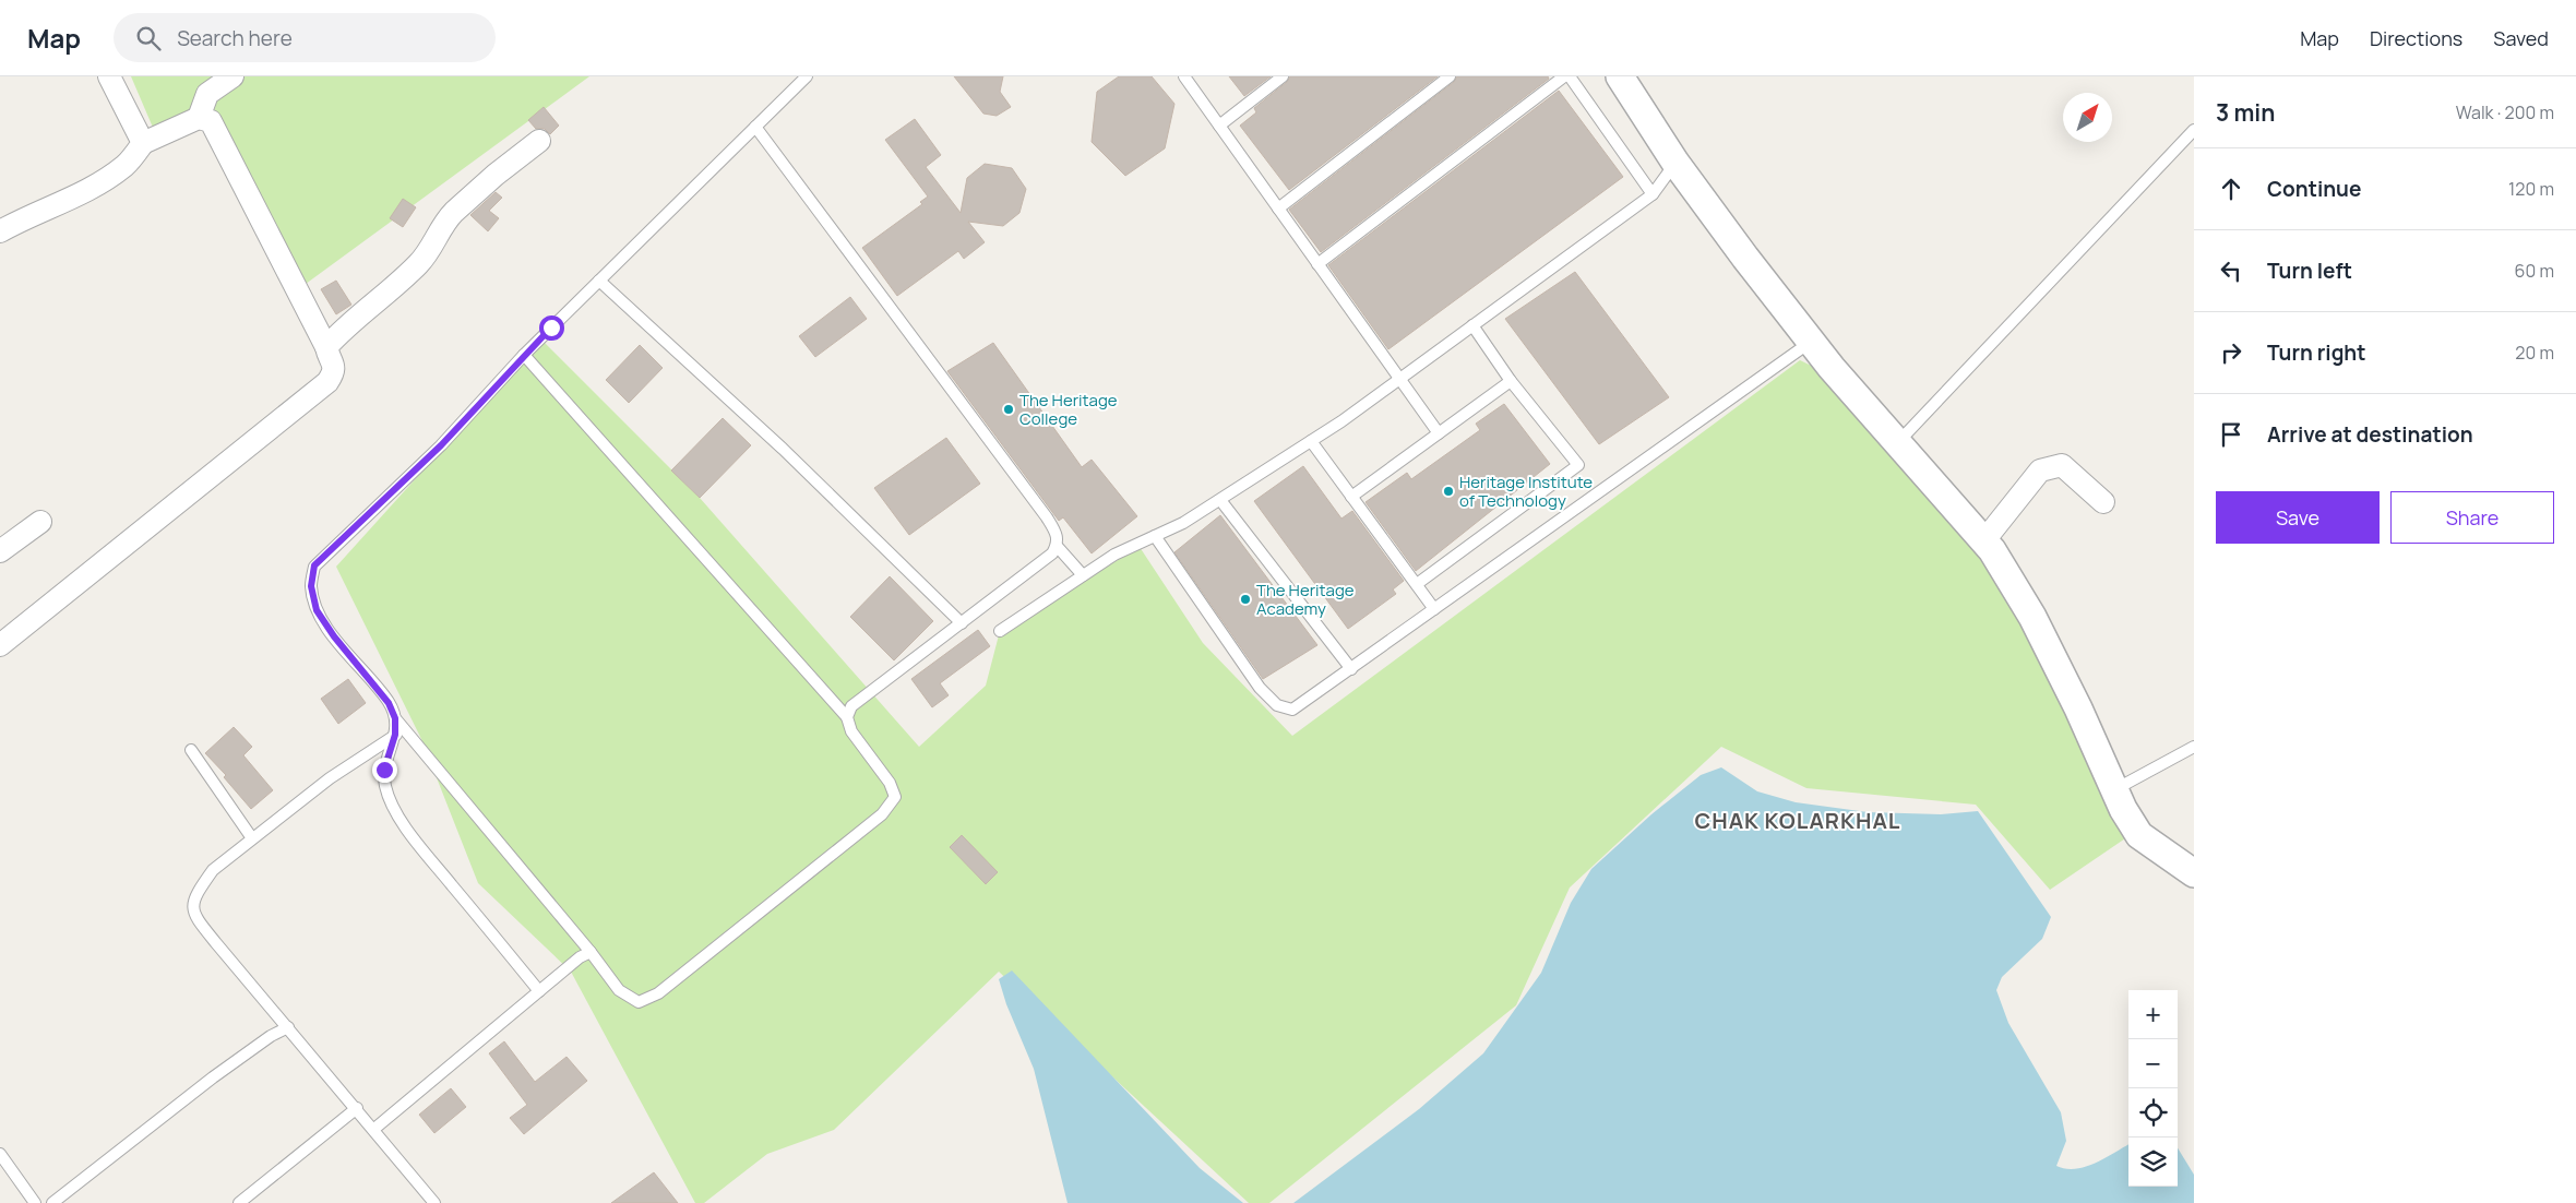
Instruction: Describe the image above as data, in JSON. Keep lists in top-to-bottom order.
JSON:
{
  "districts": ["CHAK KOLARKHAL"],
  "places": ["The Heritage College", "Heritage Institute of Technology", "The Heritage Academy"],
  "north": "top right",
  "page": {
    "header": "Map",
    "search": "Search here",
    "nav": ["Map", "Directions", "Saved"],
    "heading": ["3 min", "Walk · 200 m"],
    "list": [
      ["Continue", "120 m"],
      ["Turn left", "60 m"],
      ["Turn right", "20 m"],
      "Arrive at destination"
    ],
    "buttons": ["Save", "Share"],
    "map_buttons": ["+", "−"]
  }
}
